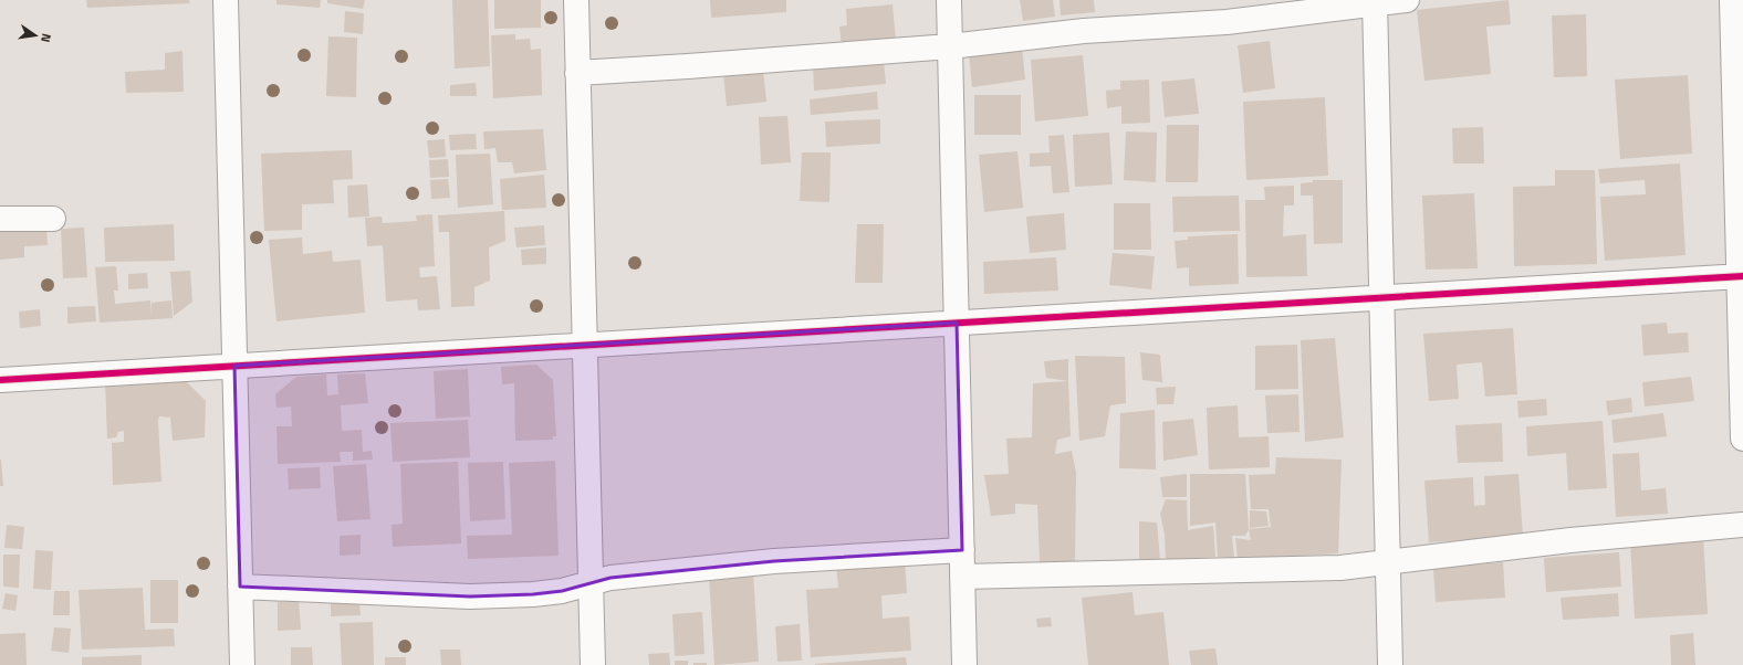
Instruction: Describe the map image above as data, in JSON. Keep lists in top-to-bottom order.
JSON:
{
  "north": "right"
}
